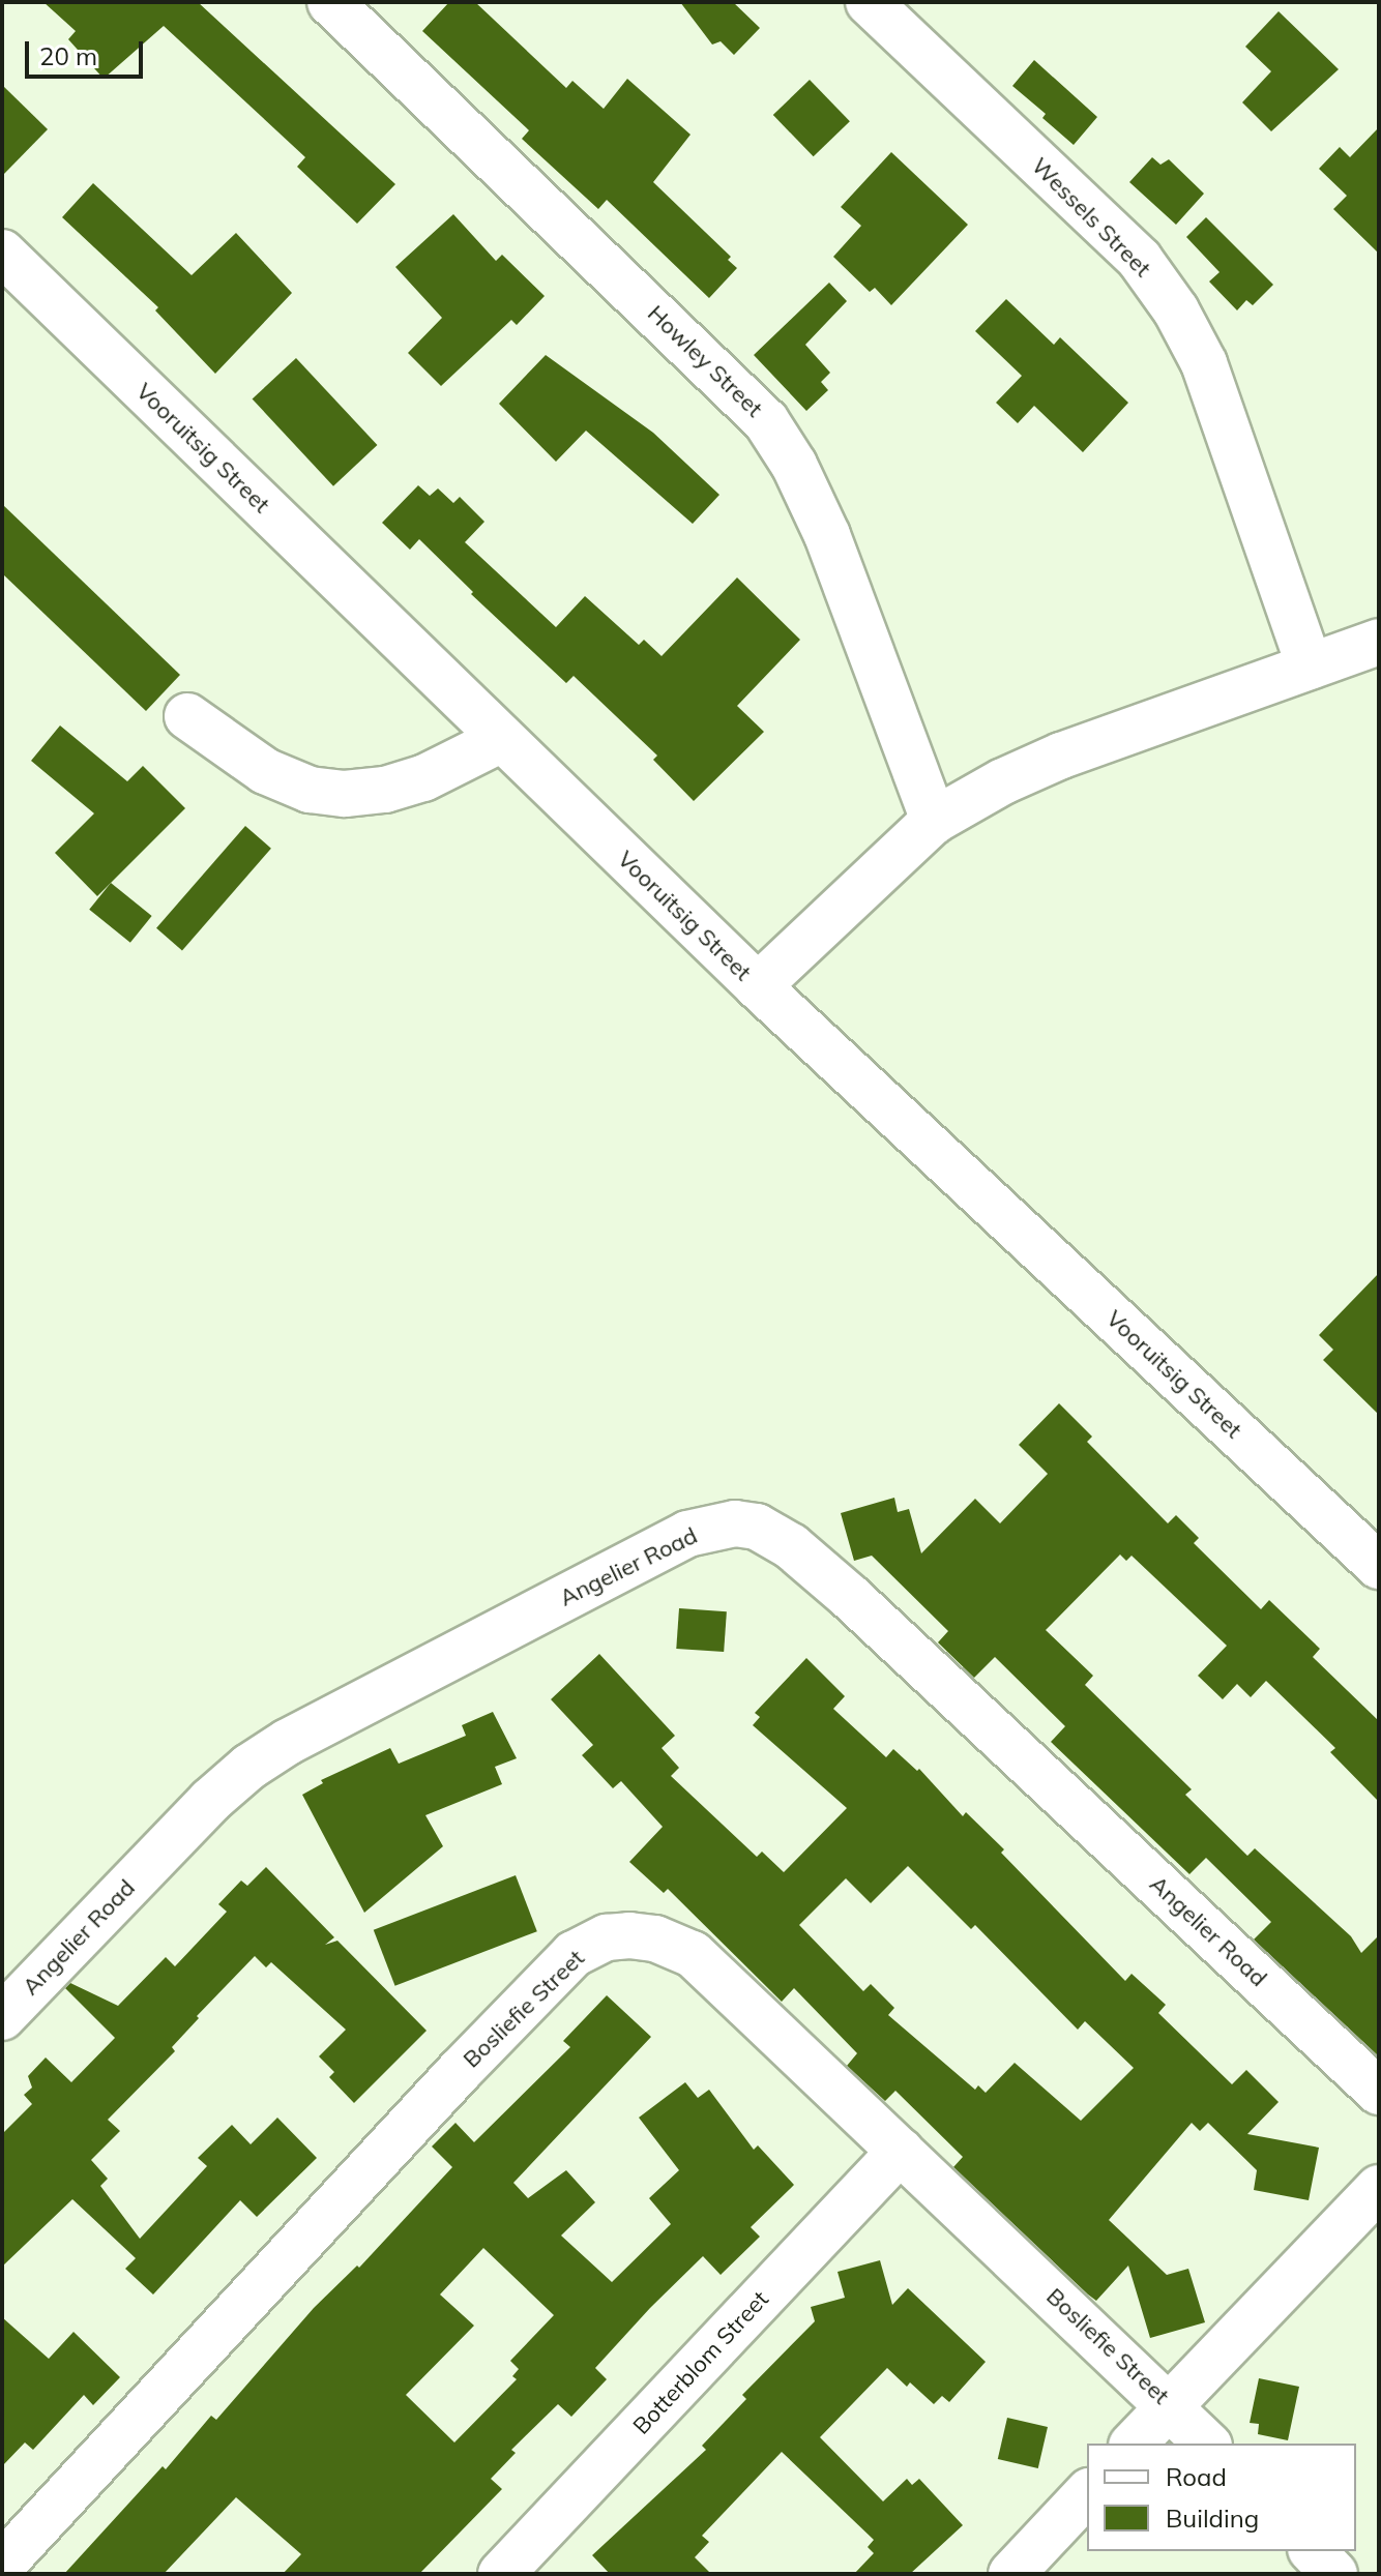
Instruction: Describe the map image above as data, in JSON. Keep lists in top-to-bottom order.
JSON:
{
  "streets": {
    "street": [
      "Wessels Street",
      "Howley Street",
      "Vooruitsig Street",
      "Angelier Road",
      "Bosliefie Street",
      "Botterblom Street"
    ]
  },
  "crossings": [
    ["Bosliefie Street", "Botterblom Street"]
  ],
  "legend": ["Road", "Building"],
  "scale_bar": "20 m"
}
